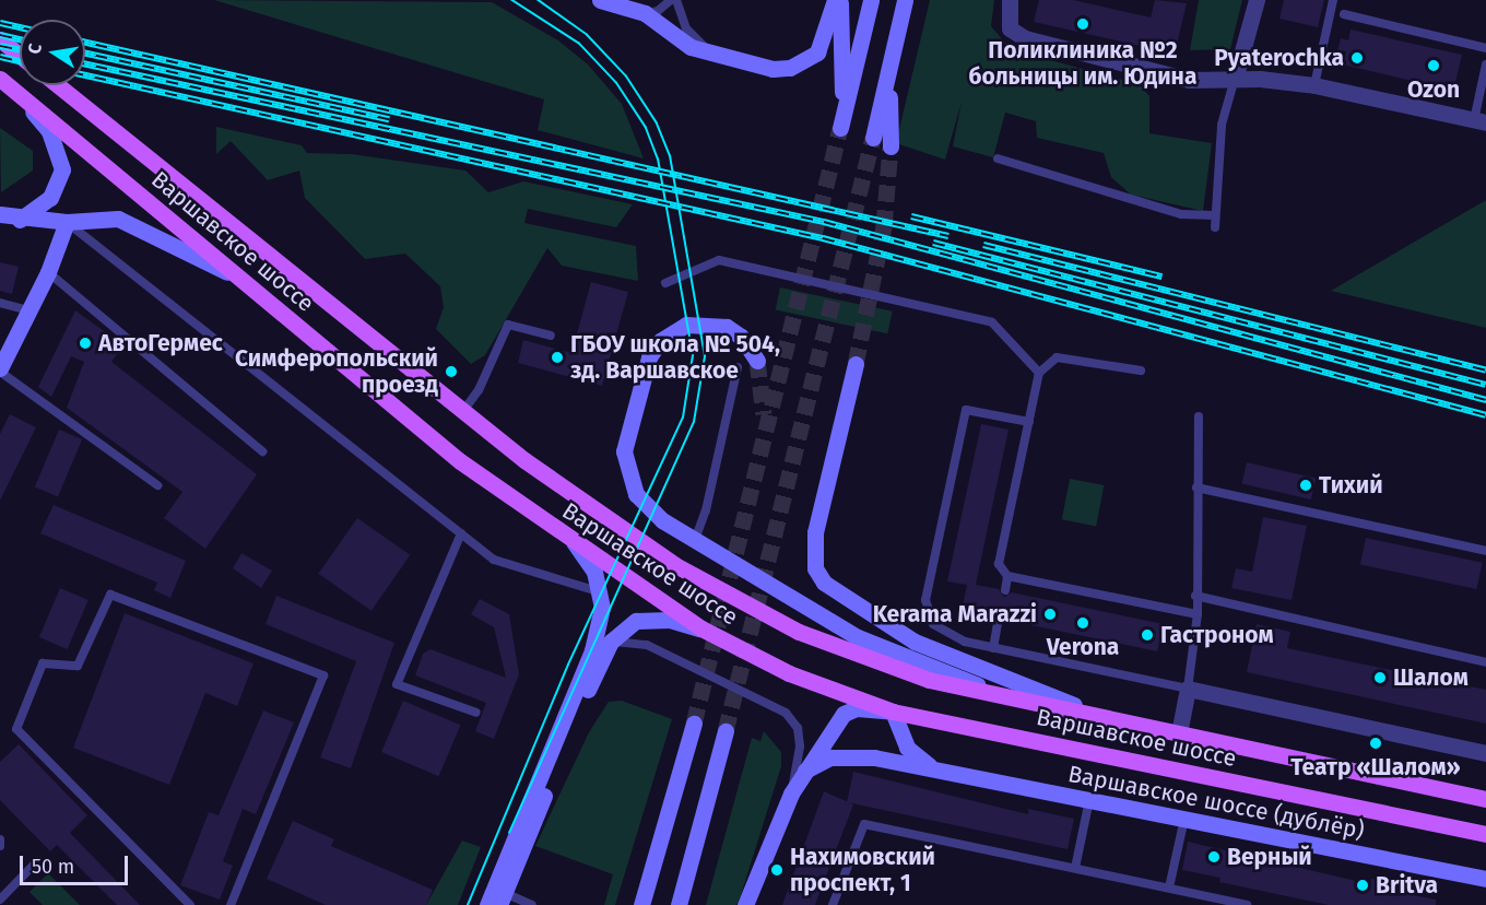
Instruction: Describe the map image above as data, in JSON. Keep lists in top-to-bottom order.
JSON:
{
  "streets": {
    "main road": ["Варшавское шоссе", "Варшавское шоссе (дублёр)"]
  },
  "crossings": [
    ["Варшавское шоссе", "Варшавское шоссе (дублёр)"]
  ],
  "places": [
    "Поликлиника №2 больницы им. Юдина",
    "Pyaterochka",
    "Ozon",
    "АвтоГермес",
    "ГБОУ школа № 504, зд. Варшавское",
    "Симферопольский проезд",
    "Тихий",
    "Kerama Marazzi",
    "Verona",
    "Гастроном",
    "Шалом",
    "Театр «Шалом»",
    "Верный",
    "Нахимовский проспект, 1",
    "Britva"
  ],
  "scale_bar": "50 m",
  "north": "left"
}
